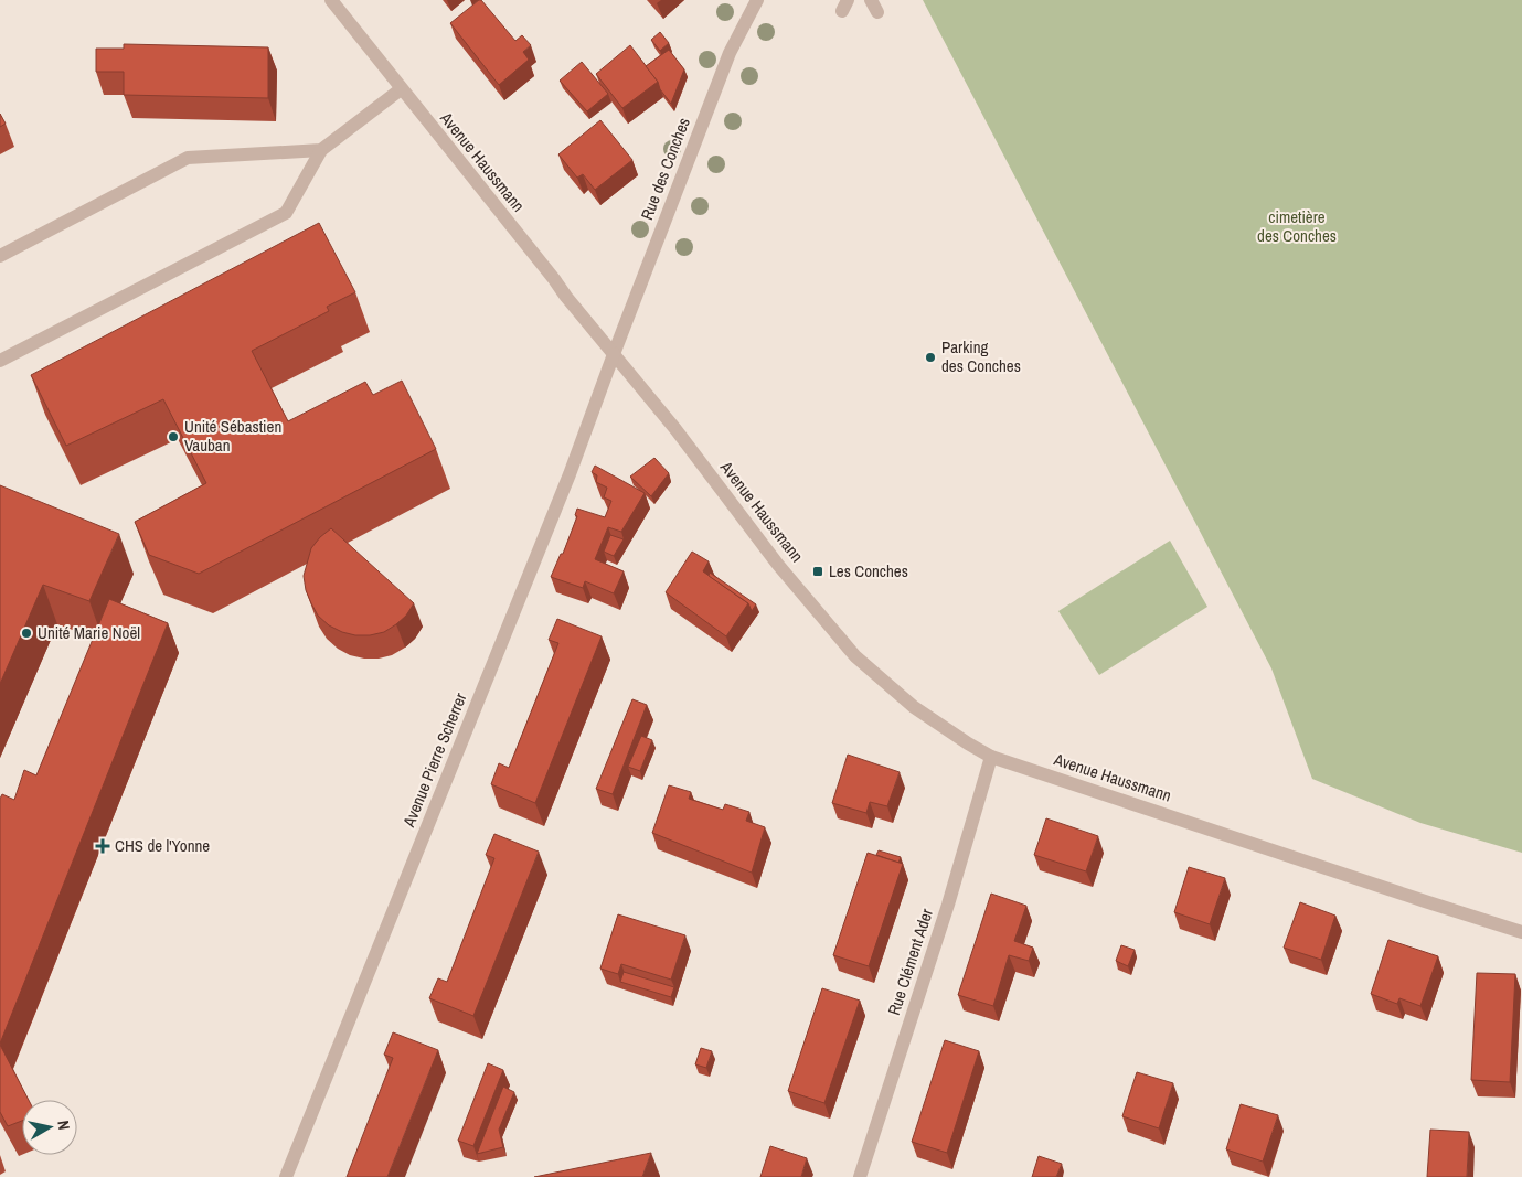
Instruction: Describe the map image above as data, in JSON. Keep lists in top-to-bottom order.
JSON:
{
  "streets": {
    "street": [
      "Avenue Haussmann",
      "Rue des Conches",
      "Avenue Pierre Scherrer",
      "Rue Clément Ader"
    ]
  },
  "crossings": [
    ["Avenue Haussmann", "Rue des Conches"],
    ["Avenue Haussmann", "Avenue Pierre Scherrer"],
    ["Avenue Haussmann", "Rue Clément Ader"],
    ["Rue des Conches", "Avenue Pierre Scherrer"]
  ],
  "parks": ["cimetière des Conches"],
  "places": {
    "other": ["Parking des Conches", "Unité Sébastien Vauban", "Unité Marie Noël"],
    "transit": ["Les Conches"],
    "health": ["CHS de l'Yonne"]
  },
  "north": "right"
}
